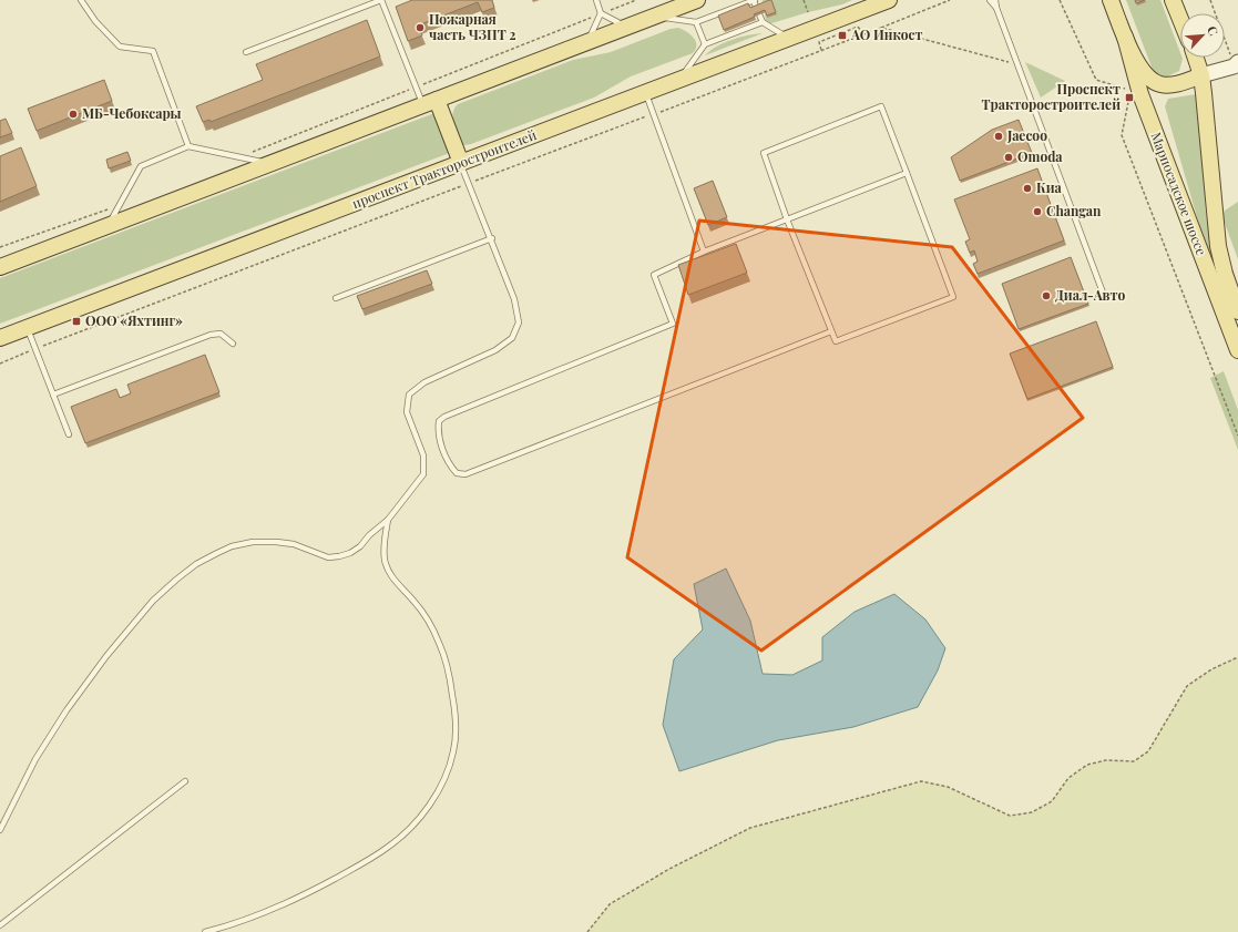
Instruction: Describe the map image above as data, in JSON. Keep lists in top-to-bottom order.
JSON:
{
  "streets": {
    "main road": ["проспект Тракторостроителей", "Марпосадское шоссе"]
  },
  "places": {
    "other": [
      "Пожарная часть ЧЗПТ 2",
      "МБ-Чебоксары",
      "Jaecoo",
      "Omoda",
      "Киа",
      "Changan",
      "Диал-Авто"
    ],
    "transit": ["АО Инкост", "Проспект Тракторостроителей", "ООО «Яхтинг»"]
  },
  "north": "top right"
}
